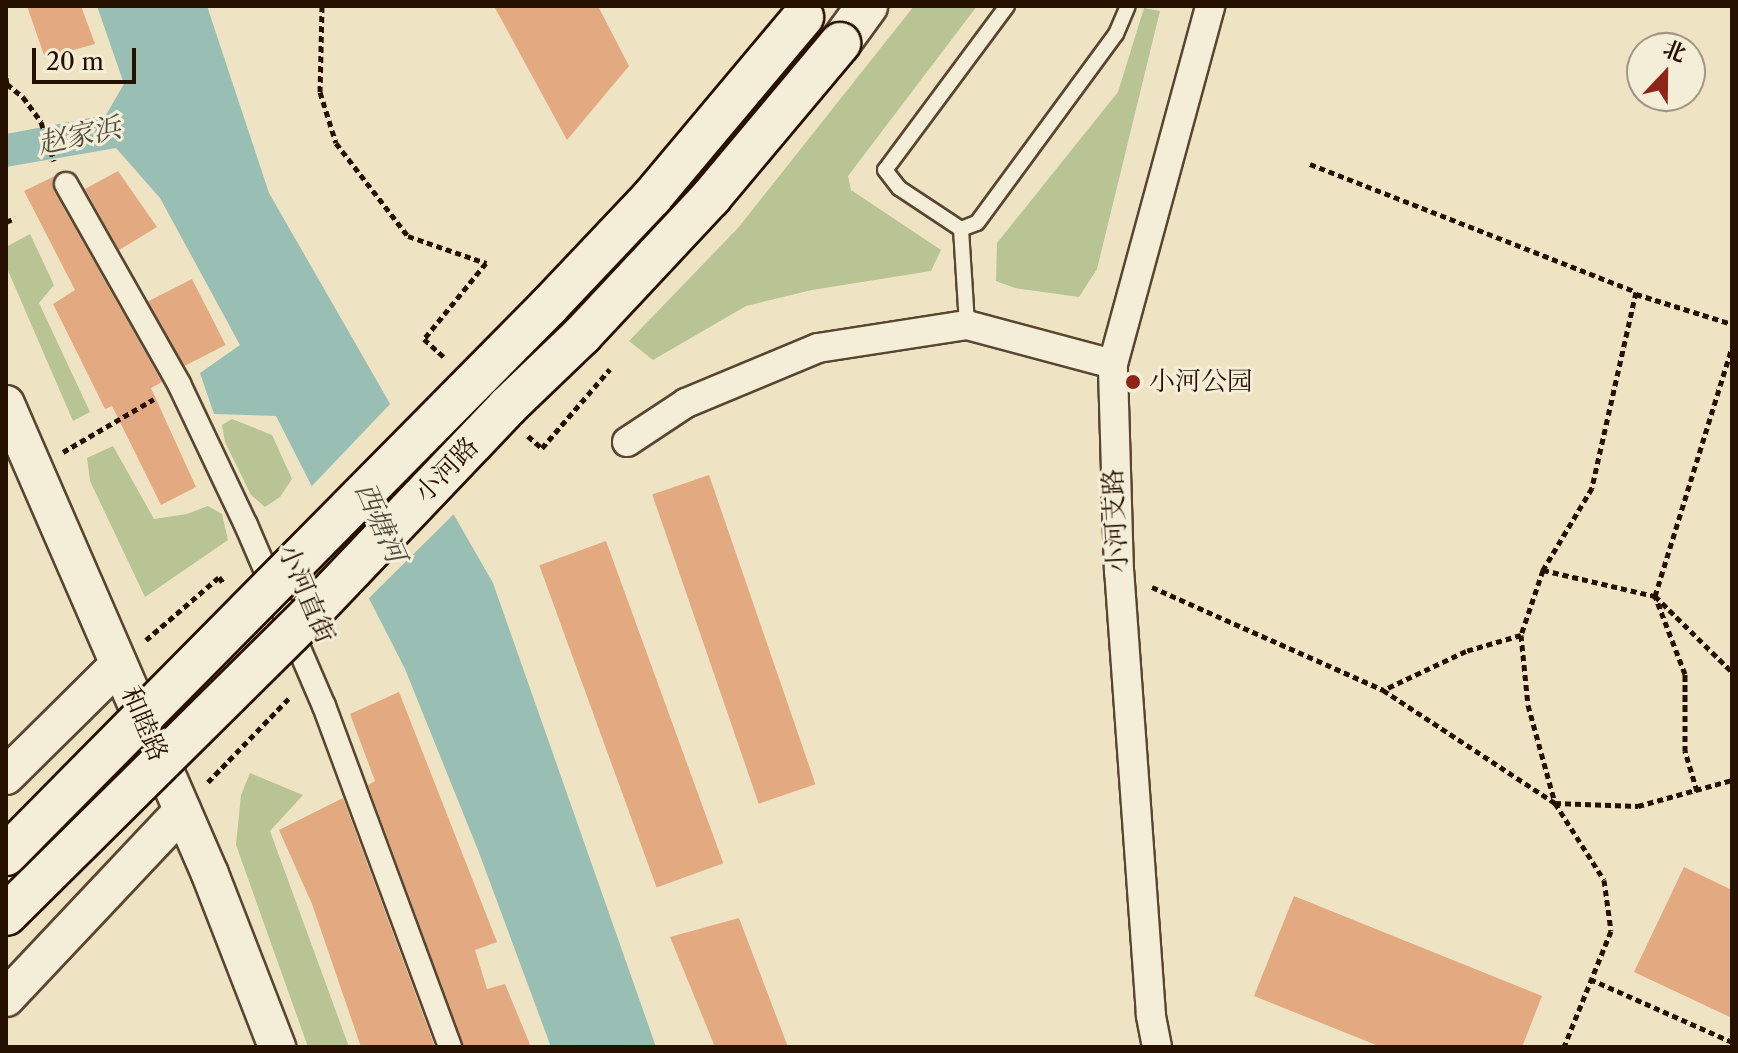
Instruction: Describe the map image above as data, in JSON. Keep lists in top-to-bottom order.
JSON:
{
  "streets": {
    "main road": ["小河路"],
    "street": ["小河支路", "小河直街", "和睦路"]
  },
  "water": ["赵家浜", "西塘河"],
  "places": ["小河公园"],
  "scale_bar": "20 m",
  "north": "top"
}
